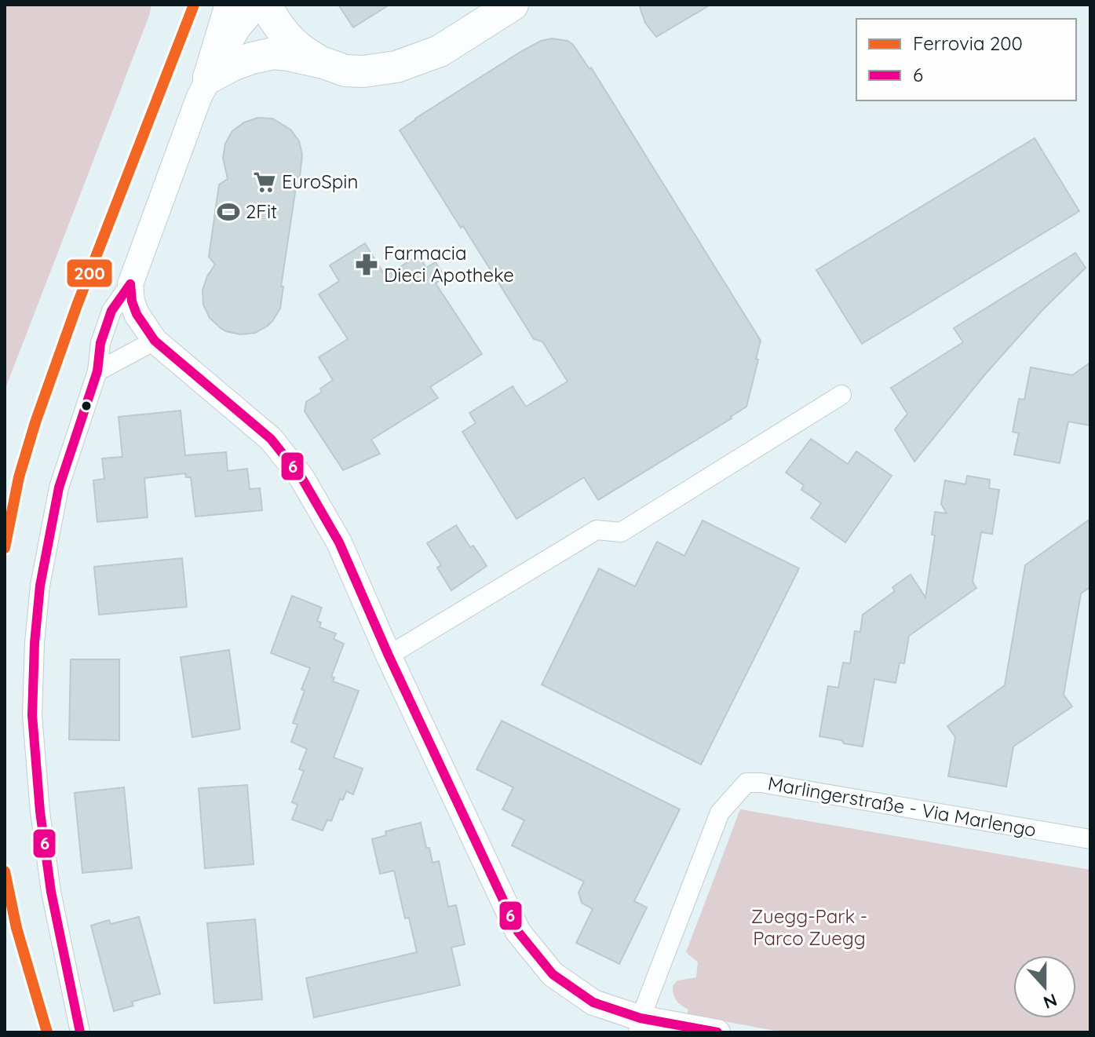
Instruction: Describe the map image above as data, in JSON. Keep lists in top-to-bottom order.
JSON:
{
  "streets": {
    "street": ["Marlingerstraße - Via Marlengo"]
  },
  "parks": ["Zuegg-Park - Parco Zuegg"],
  "places": {
    "supermarket": ["EuroSpin"],
    "sports": ["2Fit"],
    "pharmacy": ["Farmacia Dieci Apotheke"]
  },
  "lines": ["rail line 200", "transit line 6"],
  "legend": ["Ferrovia 200", "6"],
  "north": "bottom"
}
